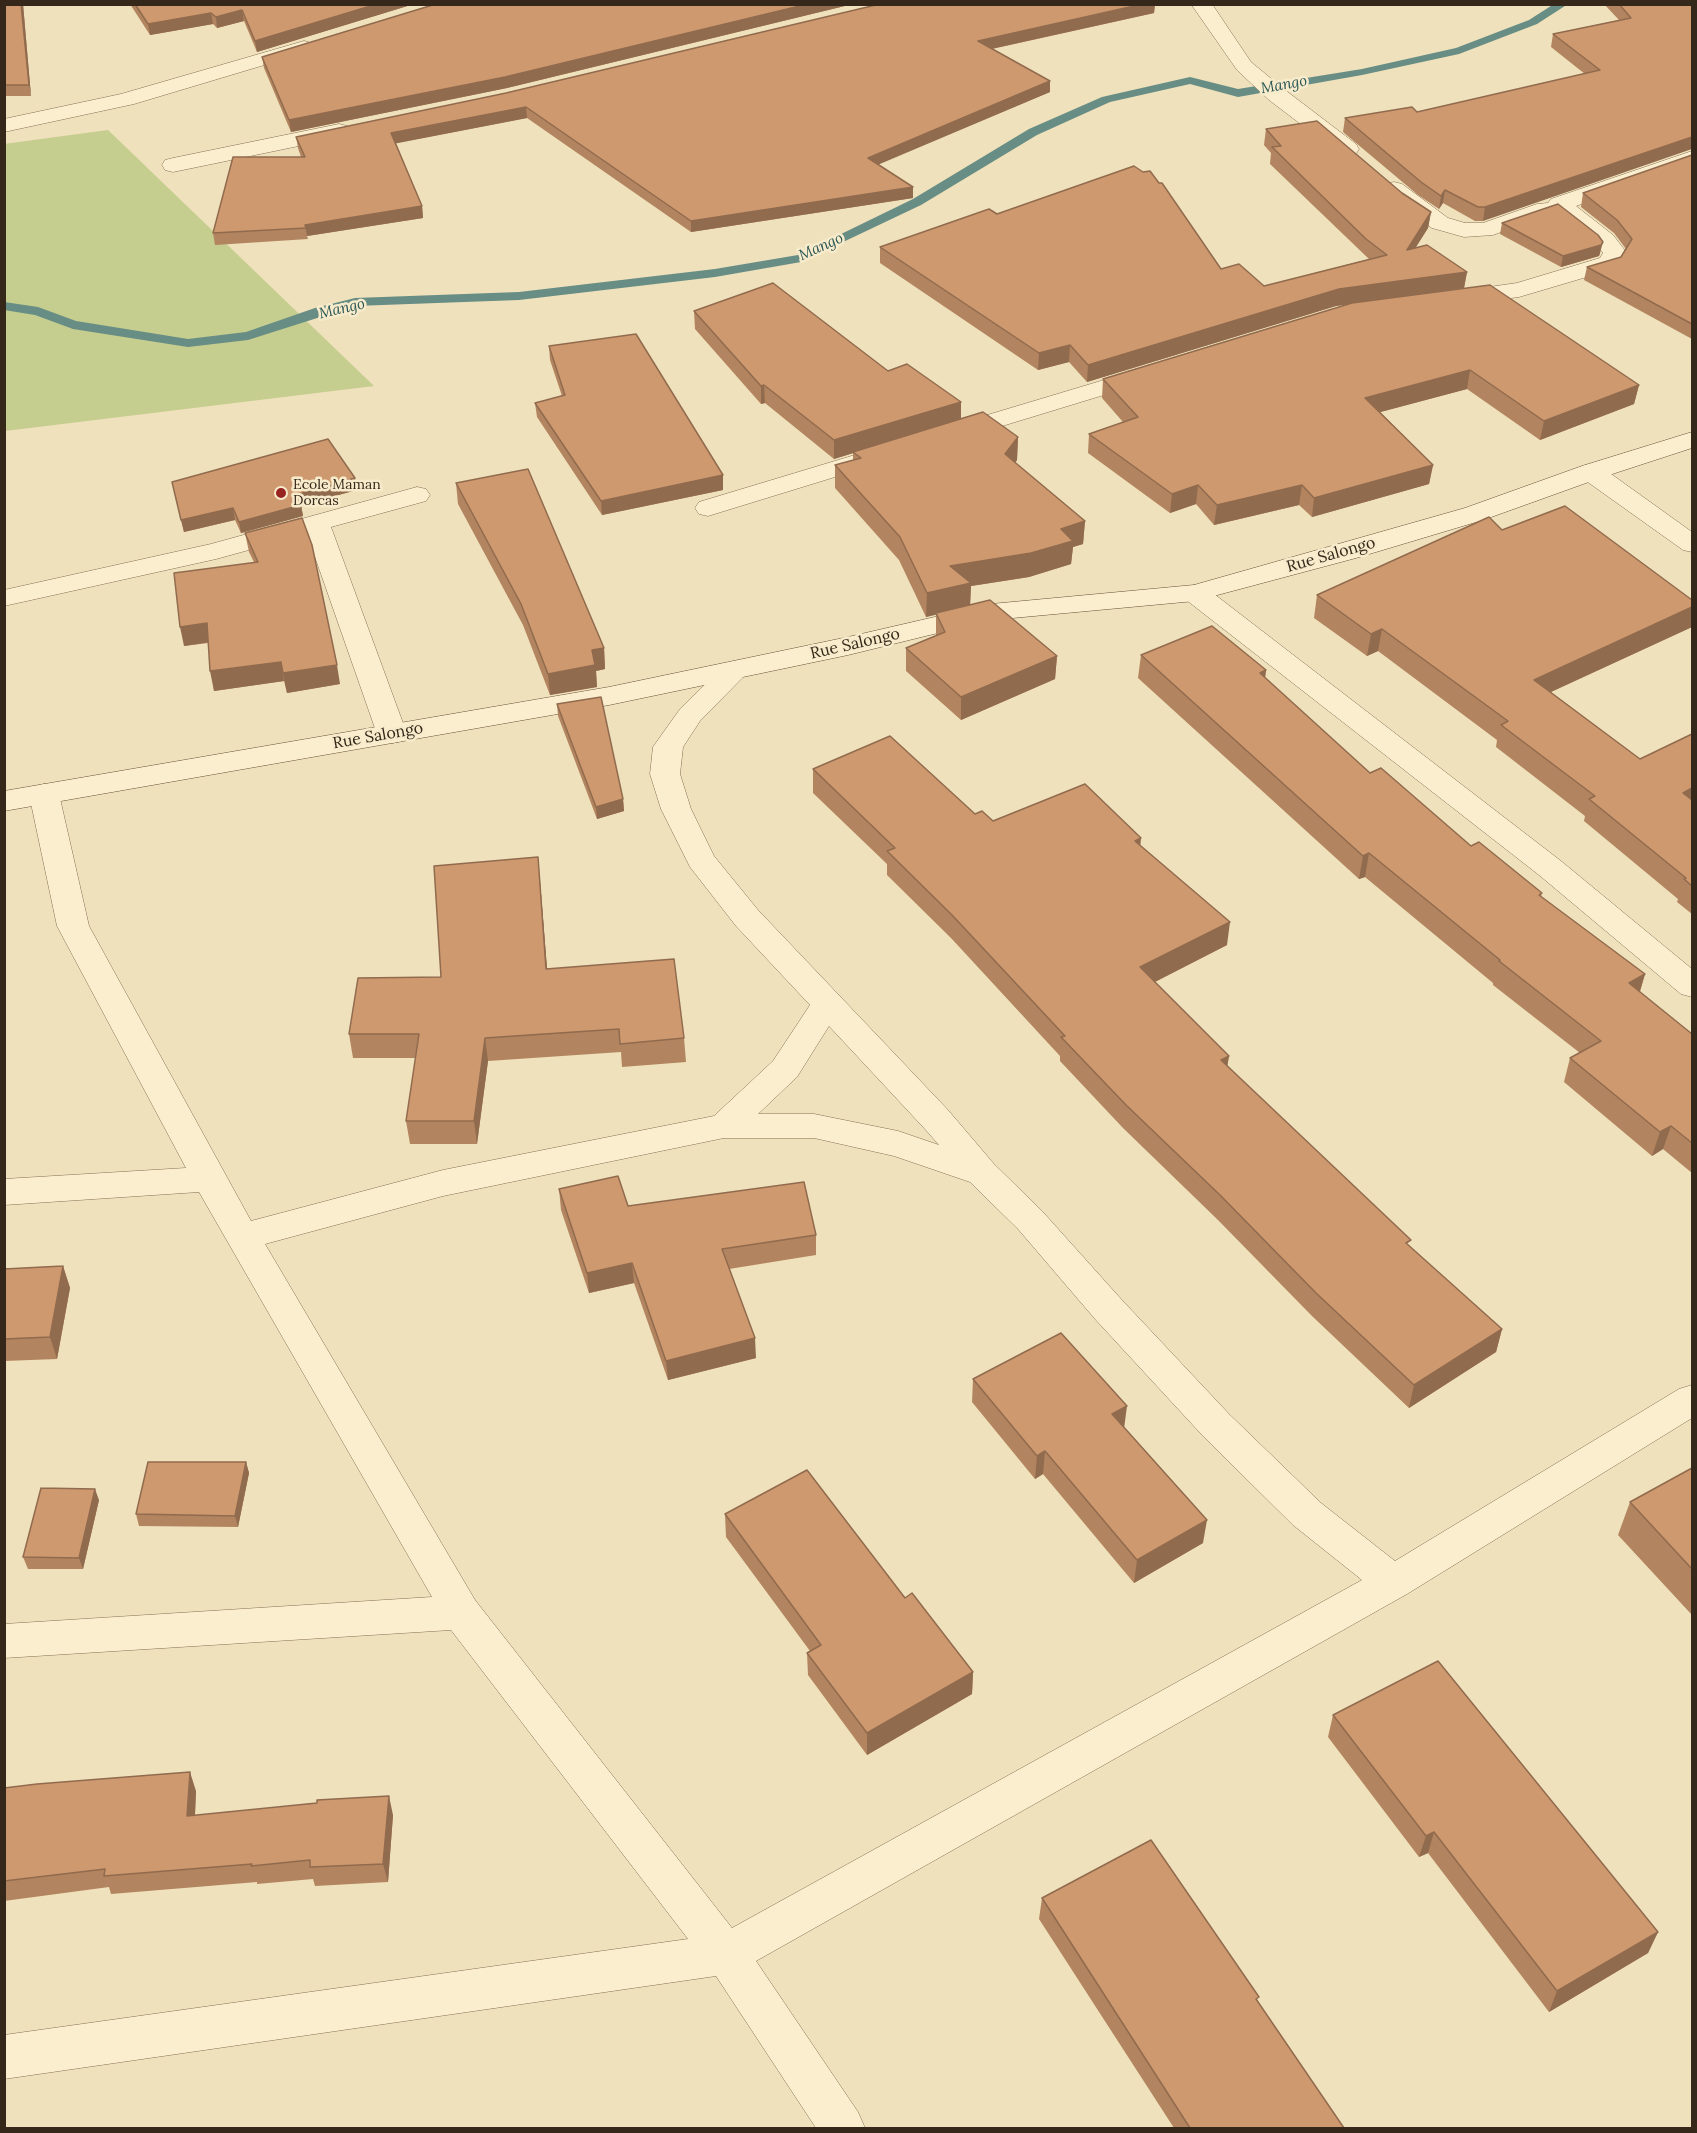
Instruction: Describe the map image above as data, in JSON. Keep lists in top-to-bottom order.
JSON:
{
  "streets": {
    "street": ["Rue Salongo"]
  },
  "water": ["Mango"],
  "places": ["Ecole Maman Dorcas"]
}
